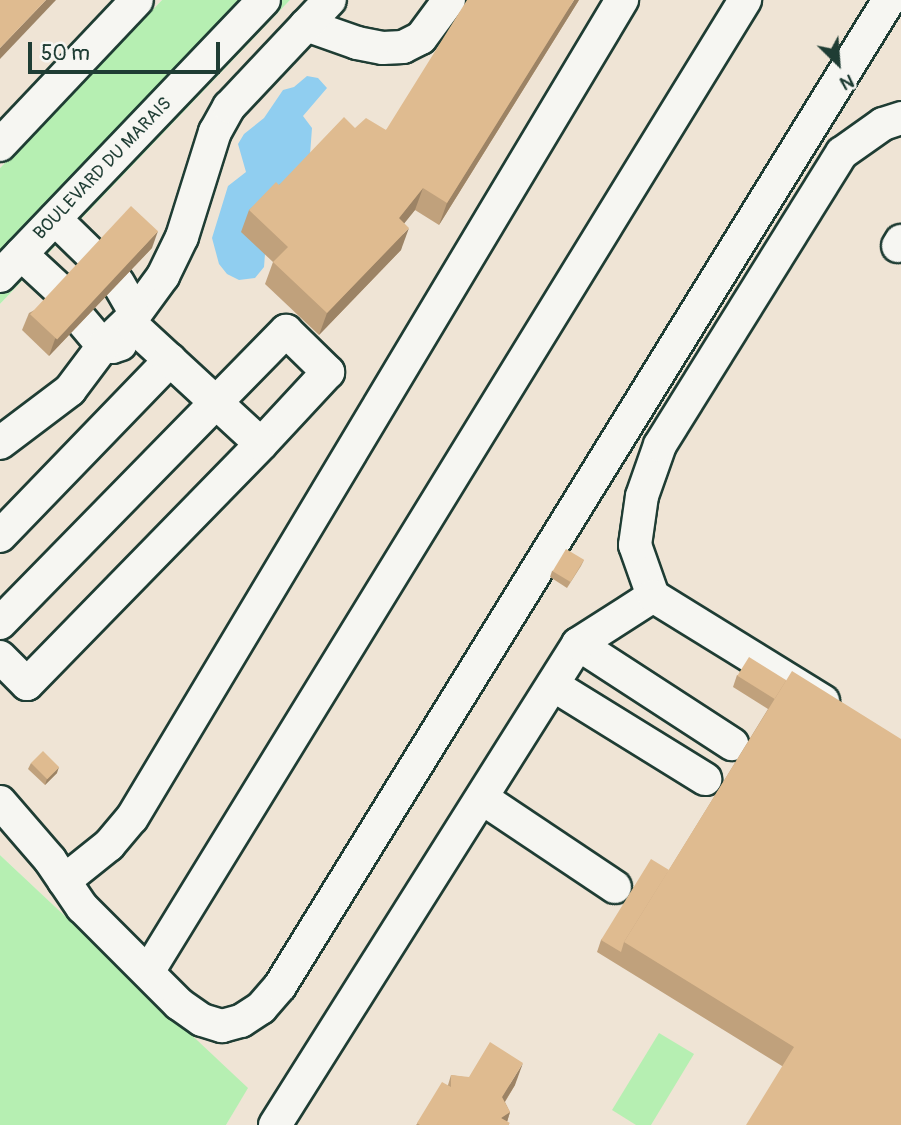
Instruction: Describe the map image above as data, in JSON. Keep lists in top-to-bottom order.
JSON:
{
  "streets": {
    "street": ["BOULEVARD DU MARAIS"]
  },
  "scale_bar": "50 m",
  "north": "bottom right"
}
